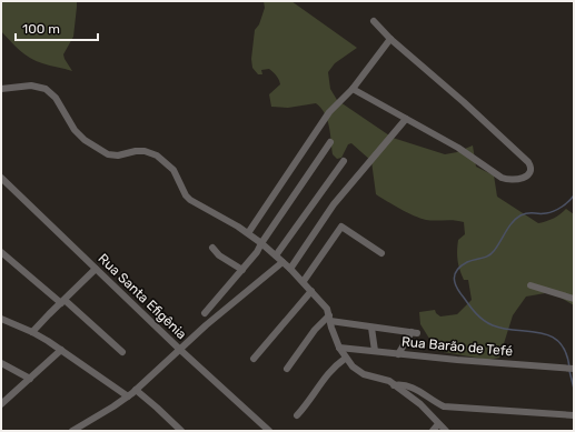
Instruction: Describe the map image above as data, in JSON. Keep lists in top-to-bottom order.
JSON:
{
  "streets": {
    "street": ["Rua Santa Efigênia", "Rua Barão de Tefé"]
  },
  "scale_bar": "100 m"
}
